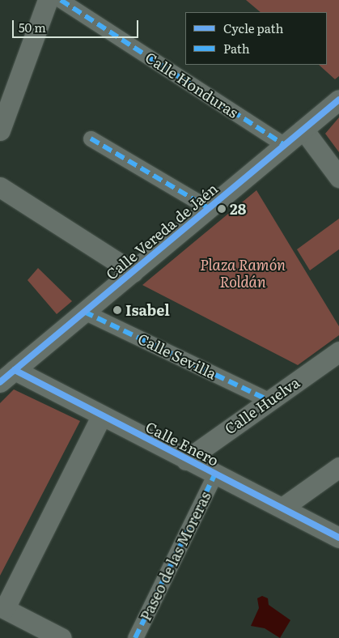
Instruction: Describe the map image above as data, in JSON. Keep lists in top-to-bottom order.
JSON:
{
  "streets": {
    "street": [
      "Calle Honduras",
      "Calle Vereda de Jaén",
      "Calle Sevilla",
      "Calle Huelva",
      "Calle Enero",
      "Paseo de las Moreras"
    ]
  },
  "crossings": [
    ["Calle Honduras", "Calle Vereda de Jaén"],
    ["Calle Vereda de Jaén", "Calle Sevilla"],
    ["Calle Vereda de Jaén", "Calle Enero"],
    ["Calle Sevilla", "Calle Huelva"],
    ["Calle Huelva", "Calle Enero"],
    ["Calle Enero", "Paseo de las Moreras"]
  ],
  "parks": ["Plaza Ramón Roldán"],
  "places": ["28", "Isabel"],
  "legend": ["Cycle path", "Path"],
  "scale_bar": "50 m"
}
